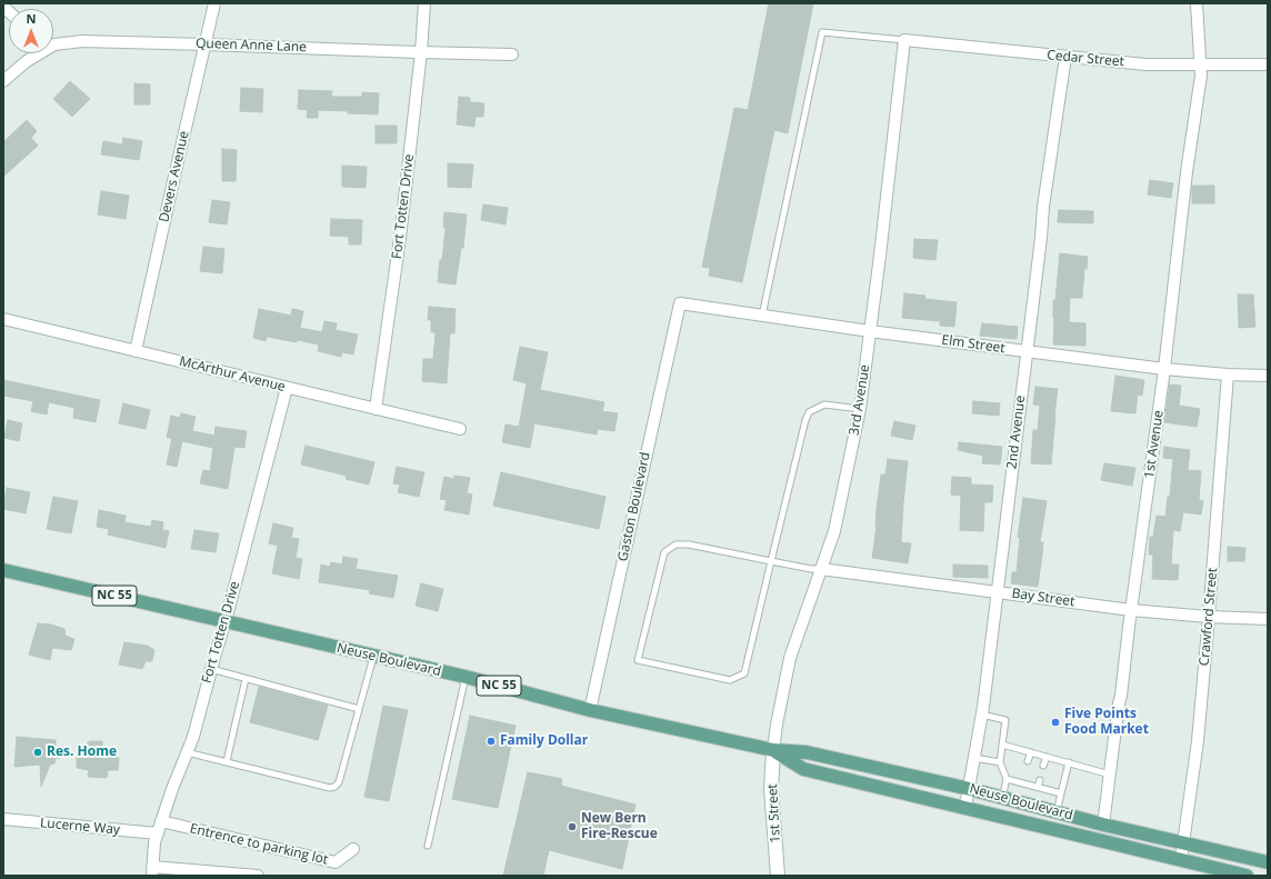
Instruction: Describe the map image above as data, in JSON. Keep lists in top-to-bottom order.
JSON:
{
  "streets": {
    "main road": ["NC 55", "Neuse Boulevard", "1st Street"],
    "street": [
      "Queen Anne Lane",
      "Cedar Street",
      "Devers Avenue",
      "Fort Totten Drive",
      "Elm Street",
      "McArthur Avenue",
      "3rd Avenue",
      "2nd Avenue",
      "1st Avenue",
      "Gaston Boulevard",
      "Bay Street",
      "Crawford Street",
      "Lucerne Way",
      "Entrence to parking lot"
    ]
  },
  "crossings": [
    ["Queen Anne Lane", "Devers Avenue"],
    ["Queen Anne Lane", "Fort Totten Drive"],
    ["Cedar Street", "3rd Avenue"],
    ["Cedar Street", "2nd Avenue"],
    ["Cedar Street", "1st Avenue"],
    ["Devers Avenue", "McArthur Avenue"],
    ["Fort Totten Drive", "McArthur Avenue"],
    ["Fort Totten Drive", "Neuse Boulevard"],
    ["Fort Totten Drive", "Lucerne Way"],
    ["Fort Totten Drive", "Entrence to parking lot"],
    ["Elm Street", "3rd Avenue"],
    ["Elm Street", "2nd Avenue"],
    ["Elm Street", "1st Avenue"],
    ["Elm Street", "Gaston Boulevard"],
    ["Elm Street", "Crawford Street"],
    ["3rd Avenue", "Bay Street"],
    ["3rd Avenue", "Neuse Boulevard"],
    ["3rd Avenue", "1st Street"],
    ["2nd Avenue", "Bay Street"],
    ["2nd Avenue", "Neuse Boulevard"],
    ["1st Avenue", "Bay Street"],
    ["1st Avenue", "Neuse Boulevard"],
    ["Gaston Boulevard", "Neuse Boulevard"],
    ["Bay Street", "Crawford Street"],
    ["Crawford Street", "Neuse Boulevard"],
    ["Neuse Boulevard", "1st Street"]
  ],
  "places": [
    "Five Points Food Market",
    "Family Dollar",
    "Res. Home",
    "New Bern Fire-Rescue"
  ],
  "north": "top"
}
